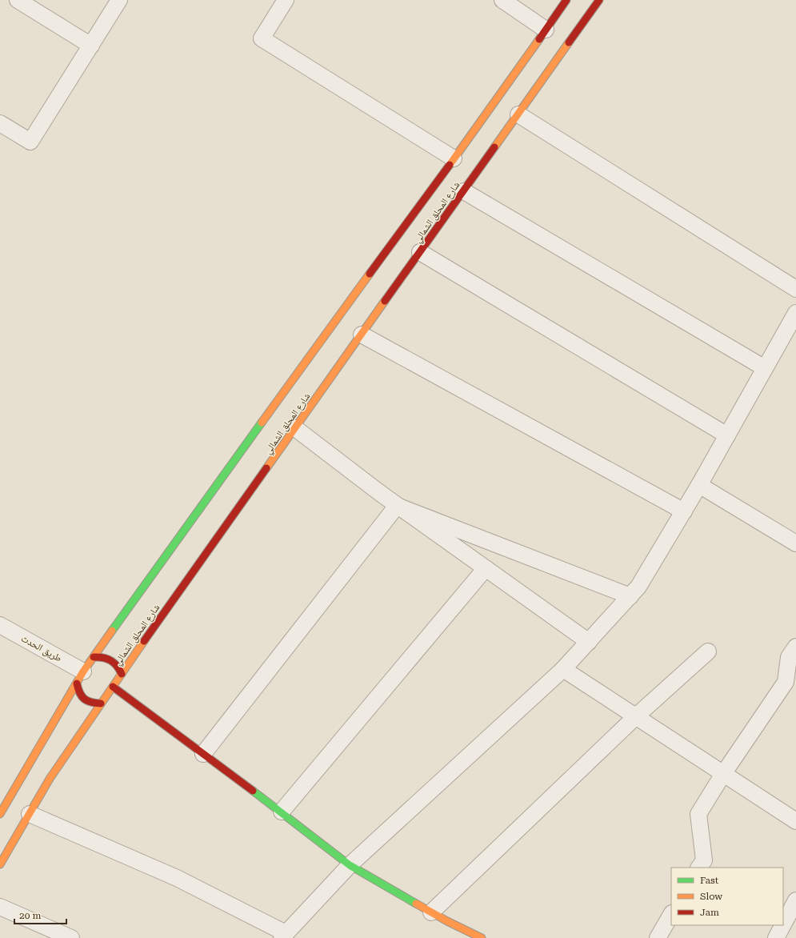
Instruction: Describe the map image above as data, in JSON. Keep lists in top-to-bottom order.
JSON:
{
  "streets": {
    "main road": ["شارع المحلق الشمالي"],
    "street": ["طريق الحدث"]
  },
  "crossings": [
    ["شارع المحلق الشمالي", "طريق الحدث"]
  ],
  "legend": ["Fast", "Slow", "Jam"],
  "scale_bar": "20 m"
}
